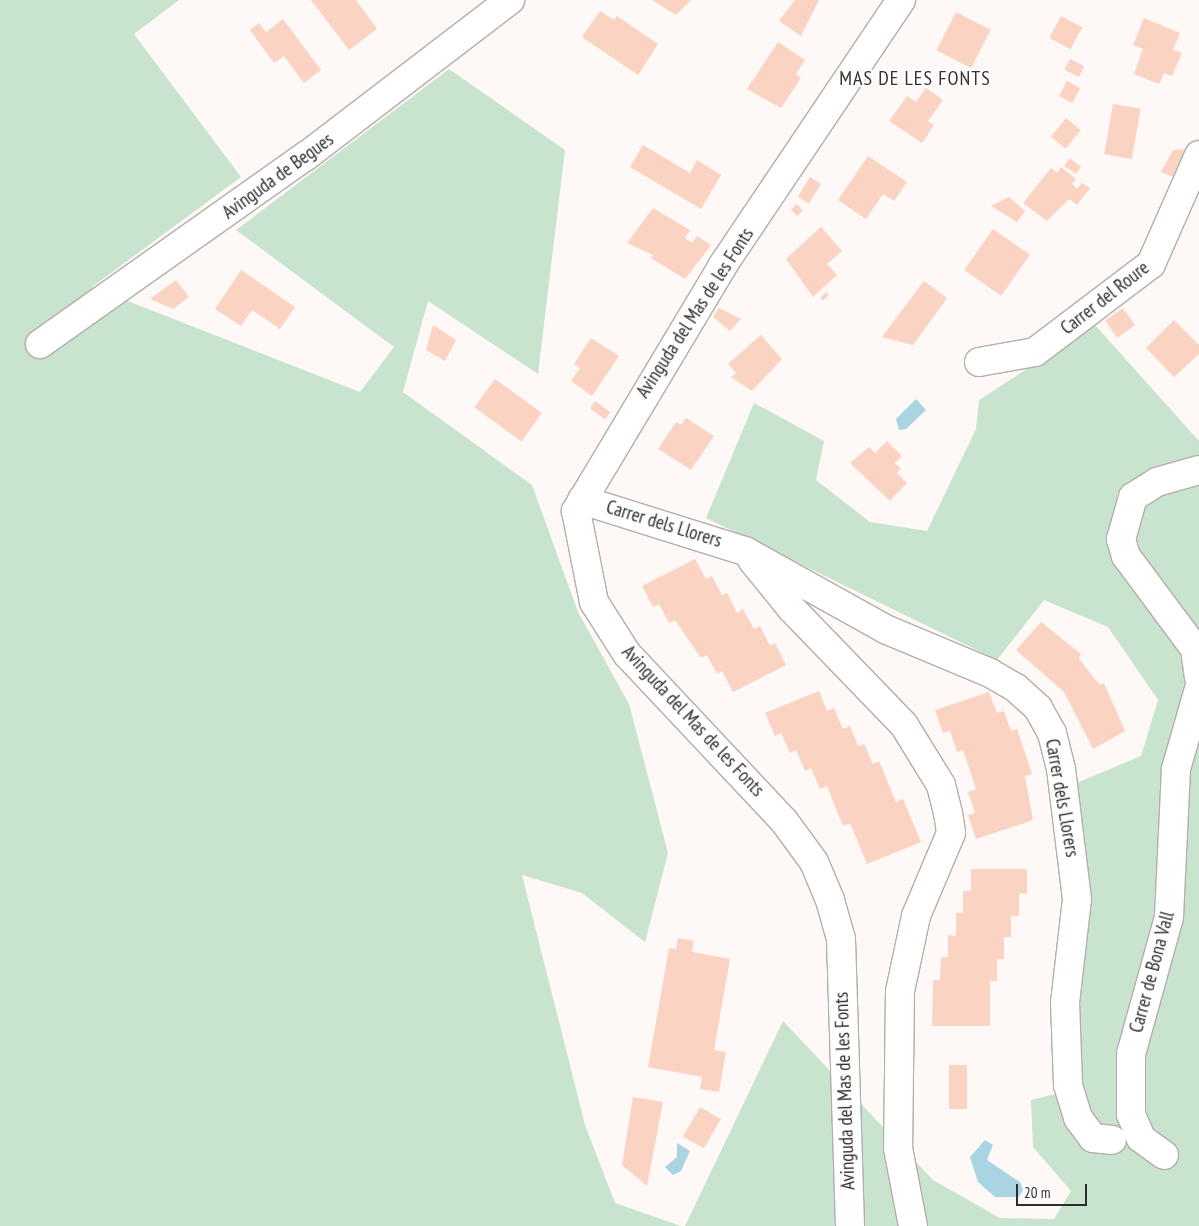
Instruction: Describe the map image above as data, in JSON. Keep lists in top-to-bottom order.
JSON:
{
  "streets": {
    "street": [
      "Avinguda de Begues",
      "Carrer del Roure",
      "Avinguda del Mas de les Fonts",
      "Carrer dels Llorers",
      "Carrer de Bona Vall"
    ]
  },
  "crossings": [
    ["Avinguda del Mas de les Fonts", "Carrer dels Llorers"]
  ],
  "districts": ["MAS DE LES FONTS"],
  "scale_bar": "20 m"
}
